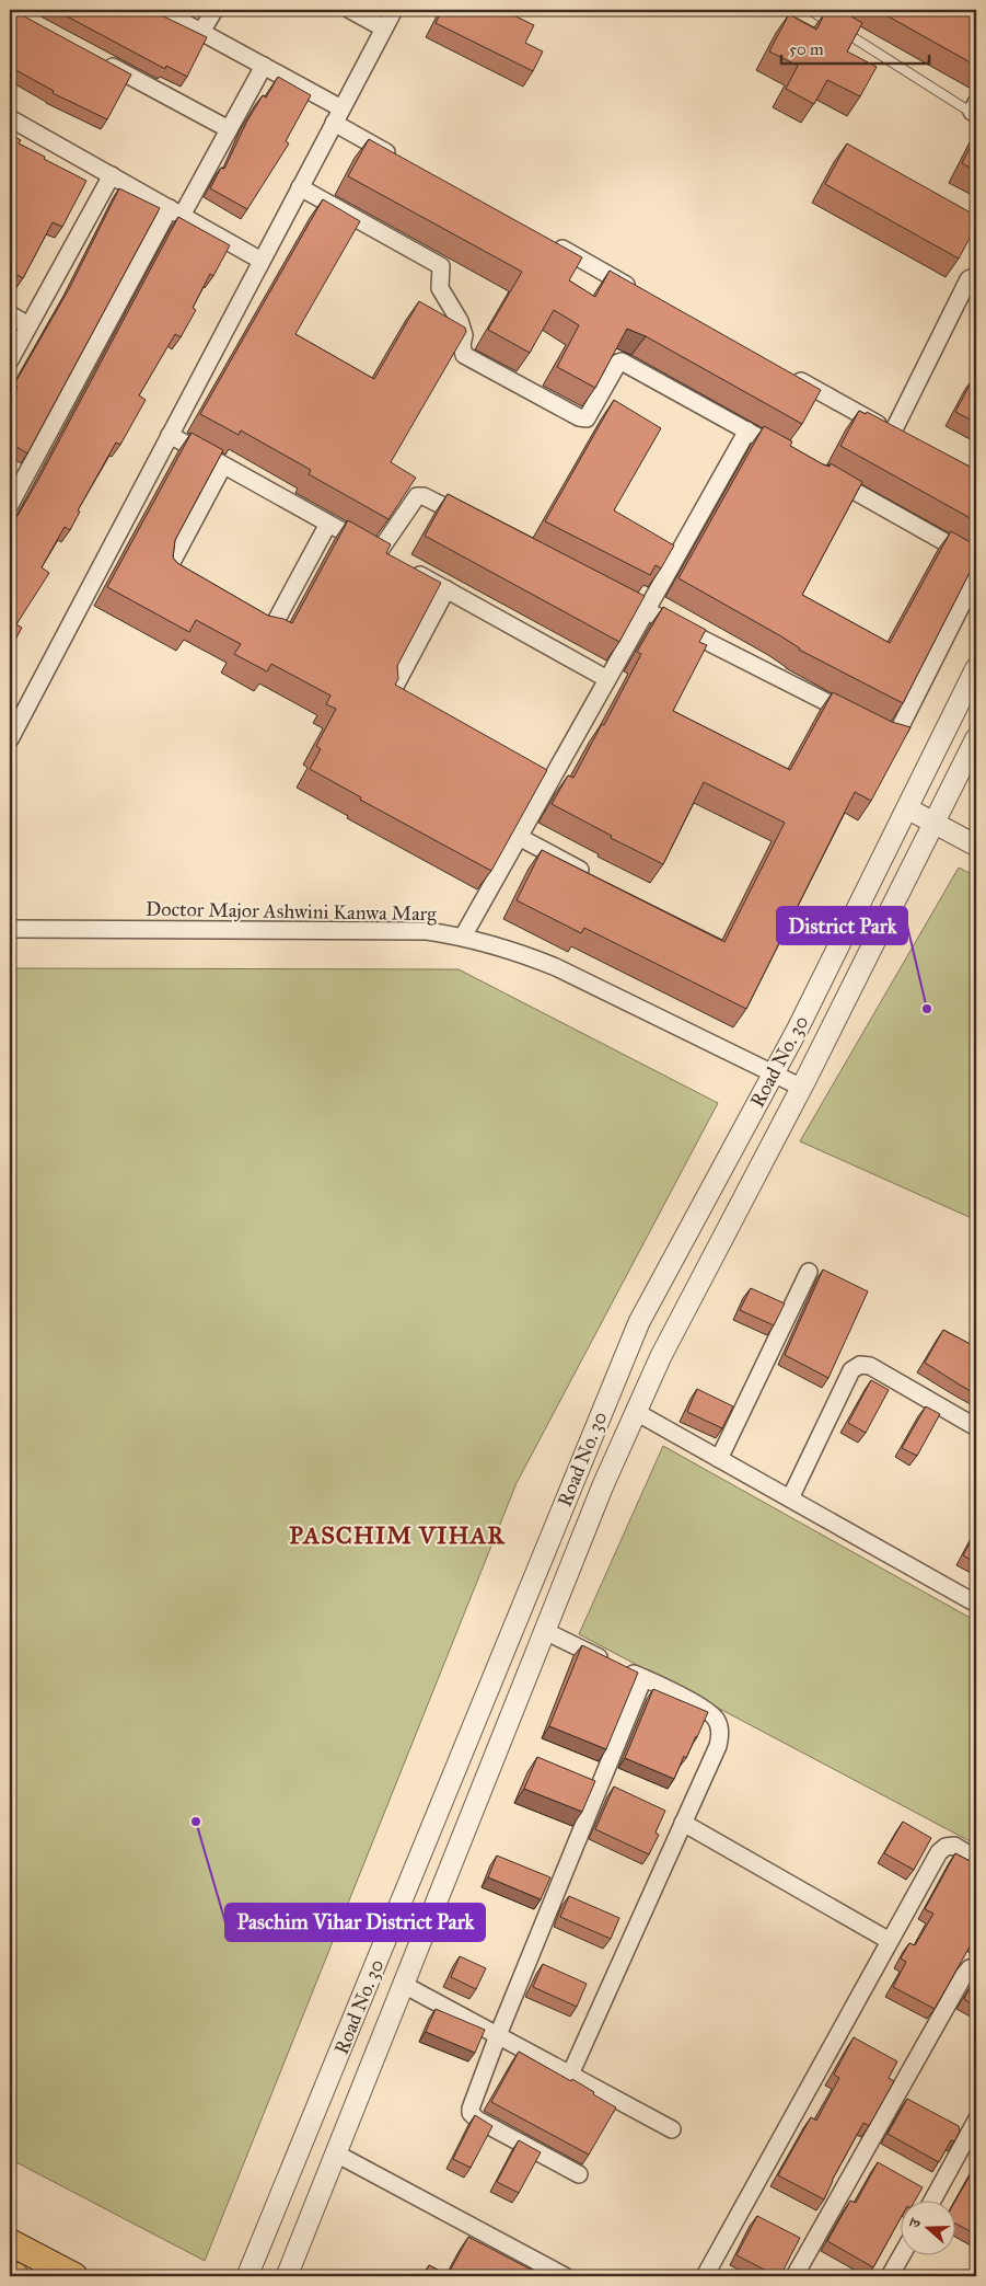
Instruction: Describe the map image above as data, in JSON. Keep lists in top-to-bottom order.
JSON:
{
  "streets": {
    "street": ["Doctor Major Ashwini Kanwa Marg", "Road No. 30"]
  },
  "crossings": [
    ["Doctor Major Ashwini Kanwa Marg", "Road No. 30"]
  ],
  "districts": ["PASCHIM VIHAR"],
  "places": ["District Park", "Paschim Vihar District Park"],
  "scale_bar": "50 m",
  "north": "left"
}
